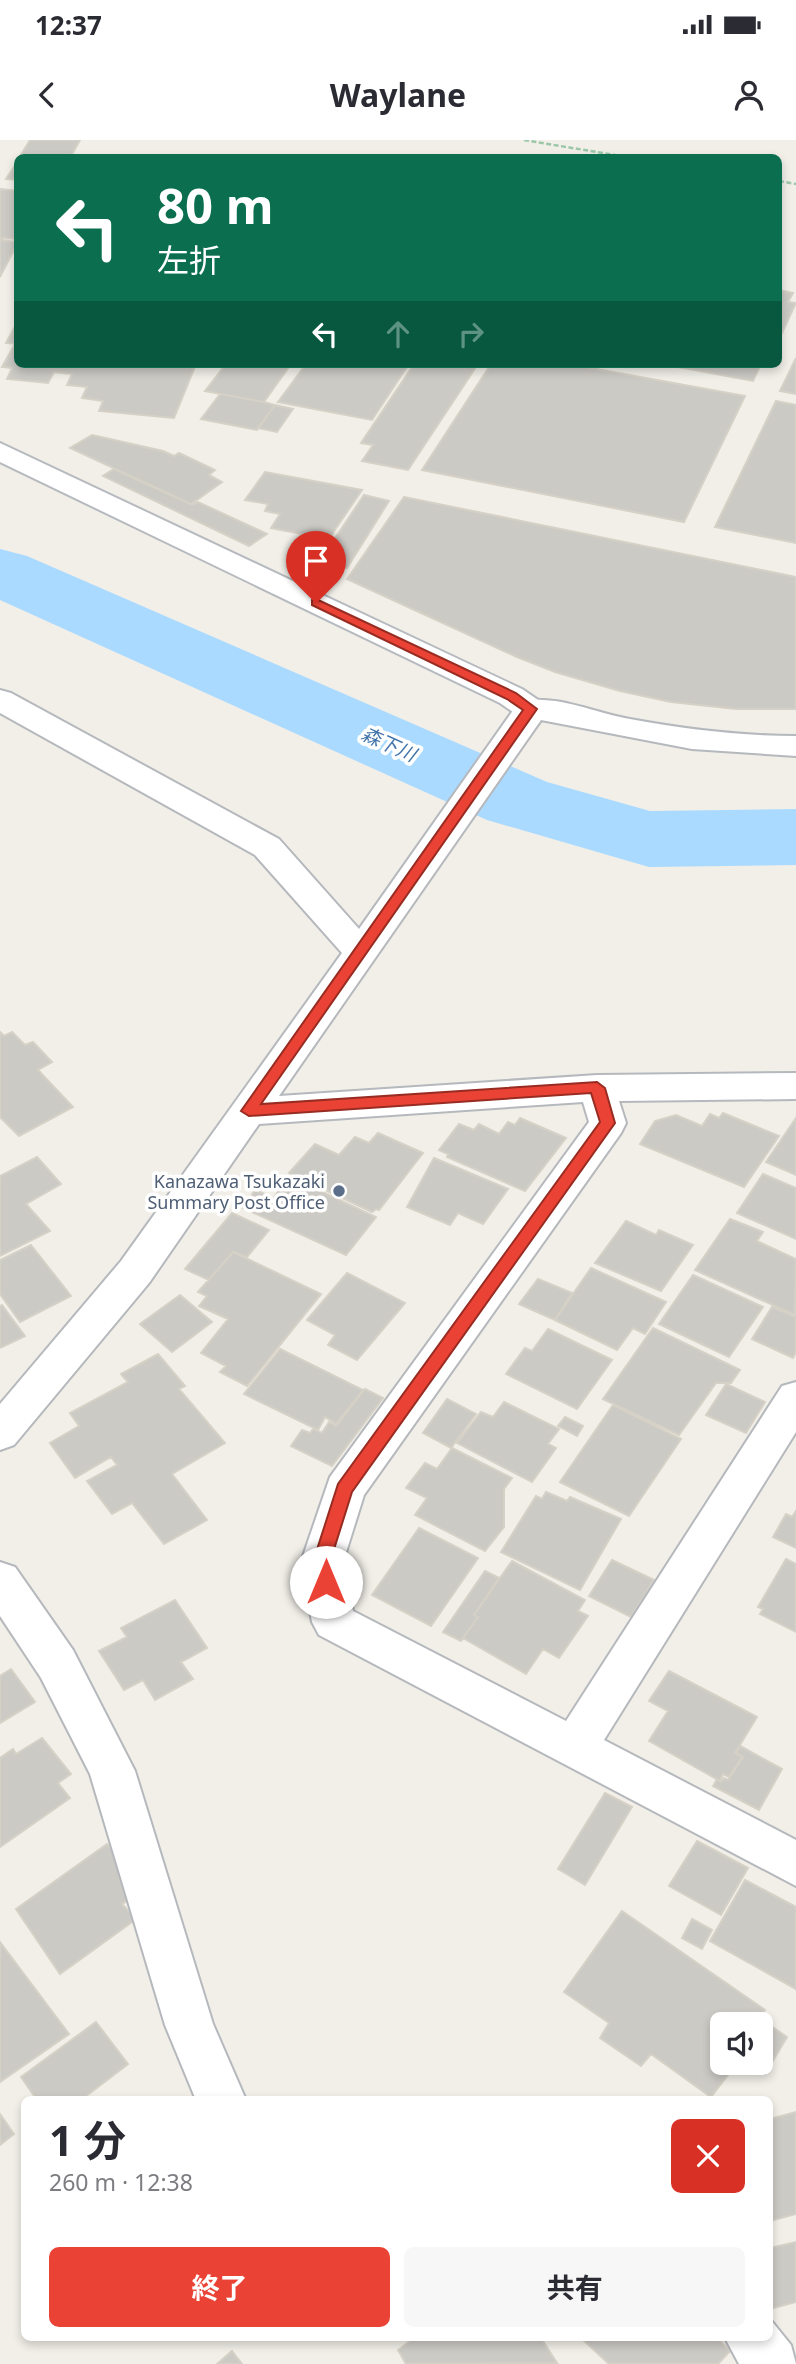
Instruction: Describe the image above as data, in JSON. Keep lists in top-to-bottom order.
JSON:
{
  "water": ["森下川"],
  "places": ["Kanazawa Tsukazaki Summary Post Office"],
  "page": {
    "status": "12:37",
    "header": "Waylane",
    "turn": ["80 m", "左折"],
    "heading": ["1 分", "260 m · 12:38"],
    "buttons": ["終了", "共有"]
  }
}
